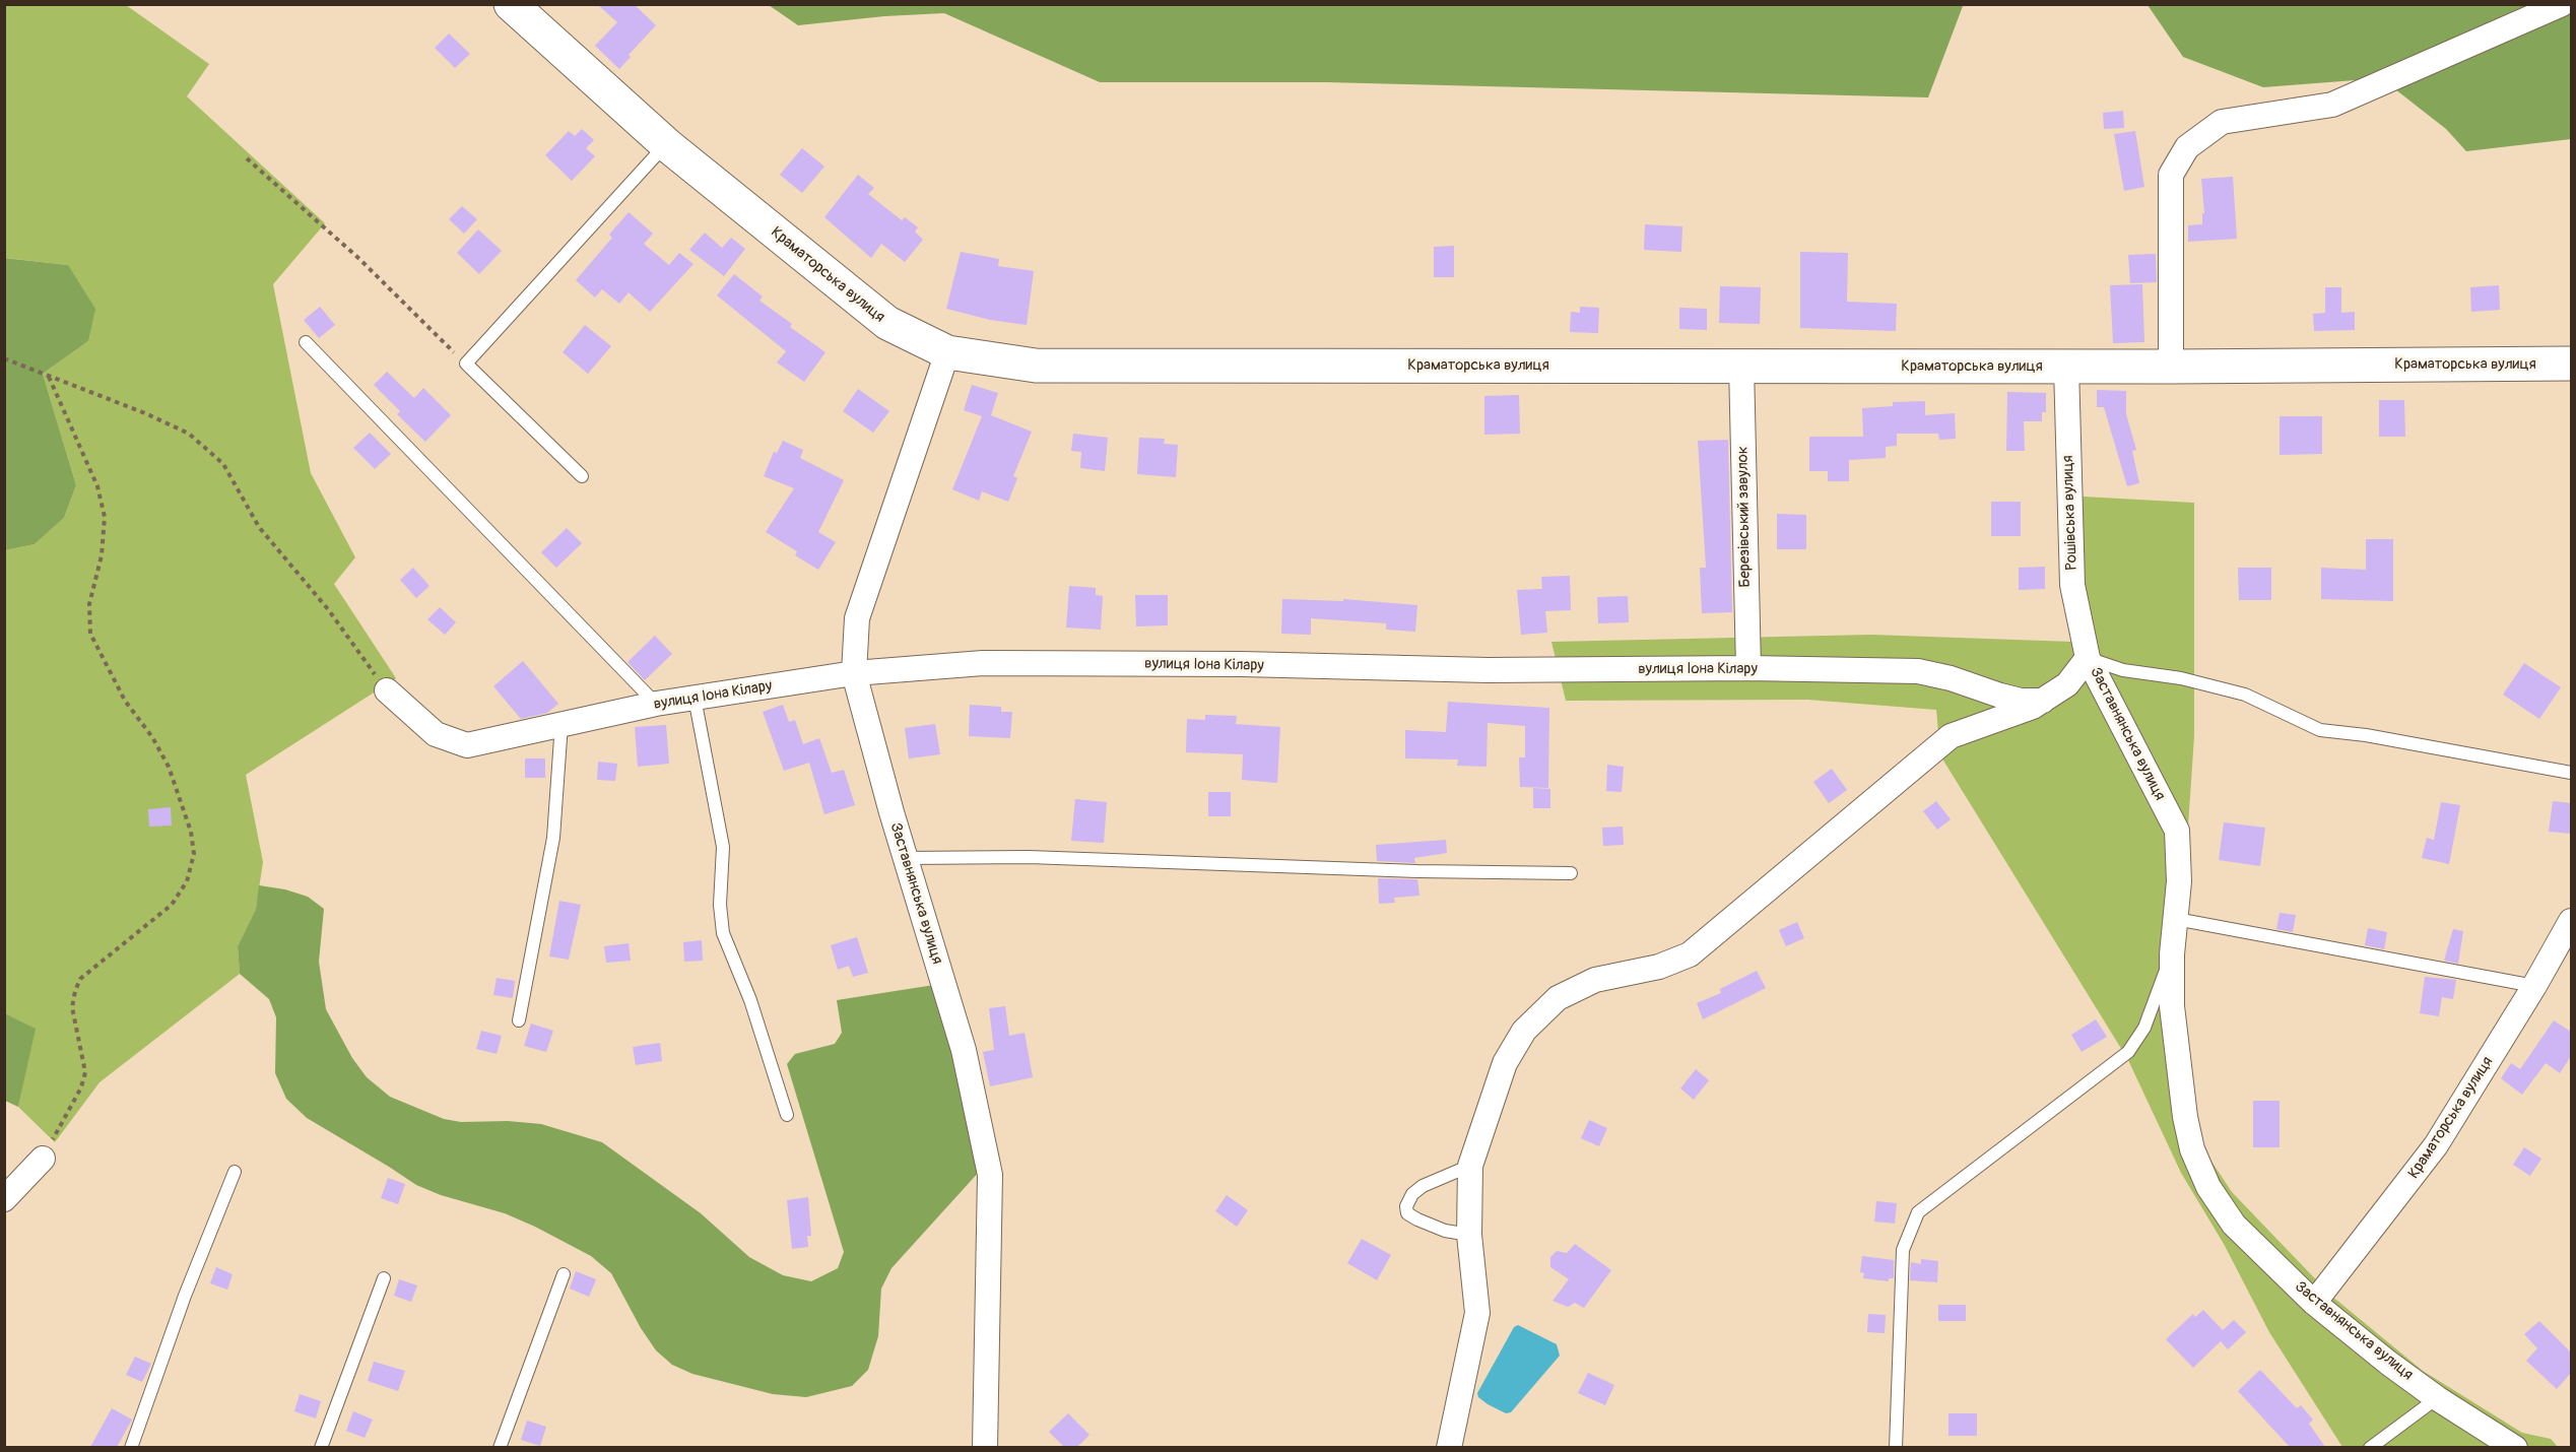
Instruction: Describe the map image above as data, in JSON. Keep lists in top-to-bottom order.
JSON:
{
  "streets": {
    "street": [
      "Краматорська вулиця",
      "Рошівська вулиця",
      "Березівський завулок",
      "вулиця Іона Кілару",
      "Заставнянська вулиця"
    ]
  },
  "crossings": [
    ["Краматорська вулиця", "Рошівська вулиця"],
    ["Краматорська вулиця", "Березівський завулок"],
    ["Краматорська вулиця", "Заставнянська вулиця"],
    ["Рошівська вулиця", "Заставнянська вулиця"],
    ["Березівський завулок", "вулиця Іона Кілару"],
    ["вулиця Іона Кілару", "Заставнянська вулиця"]
  ]
}
